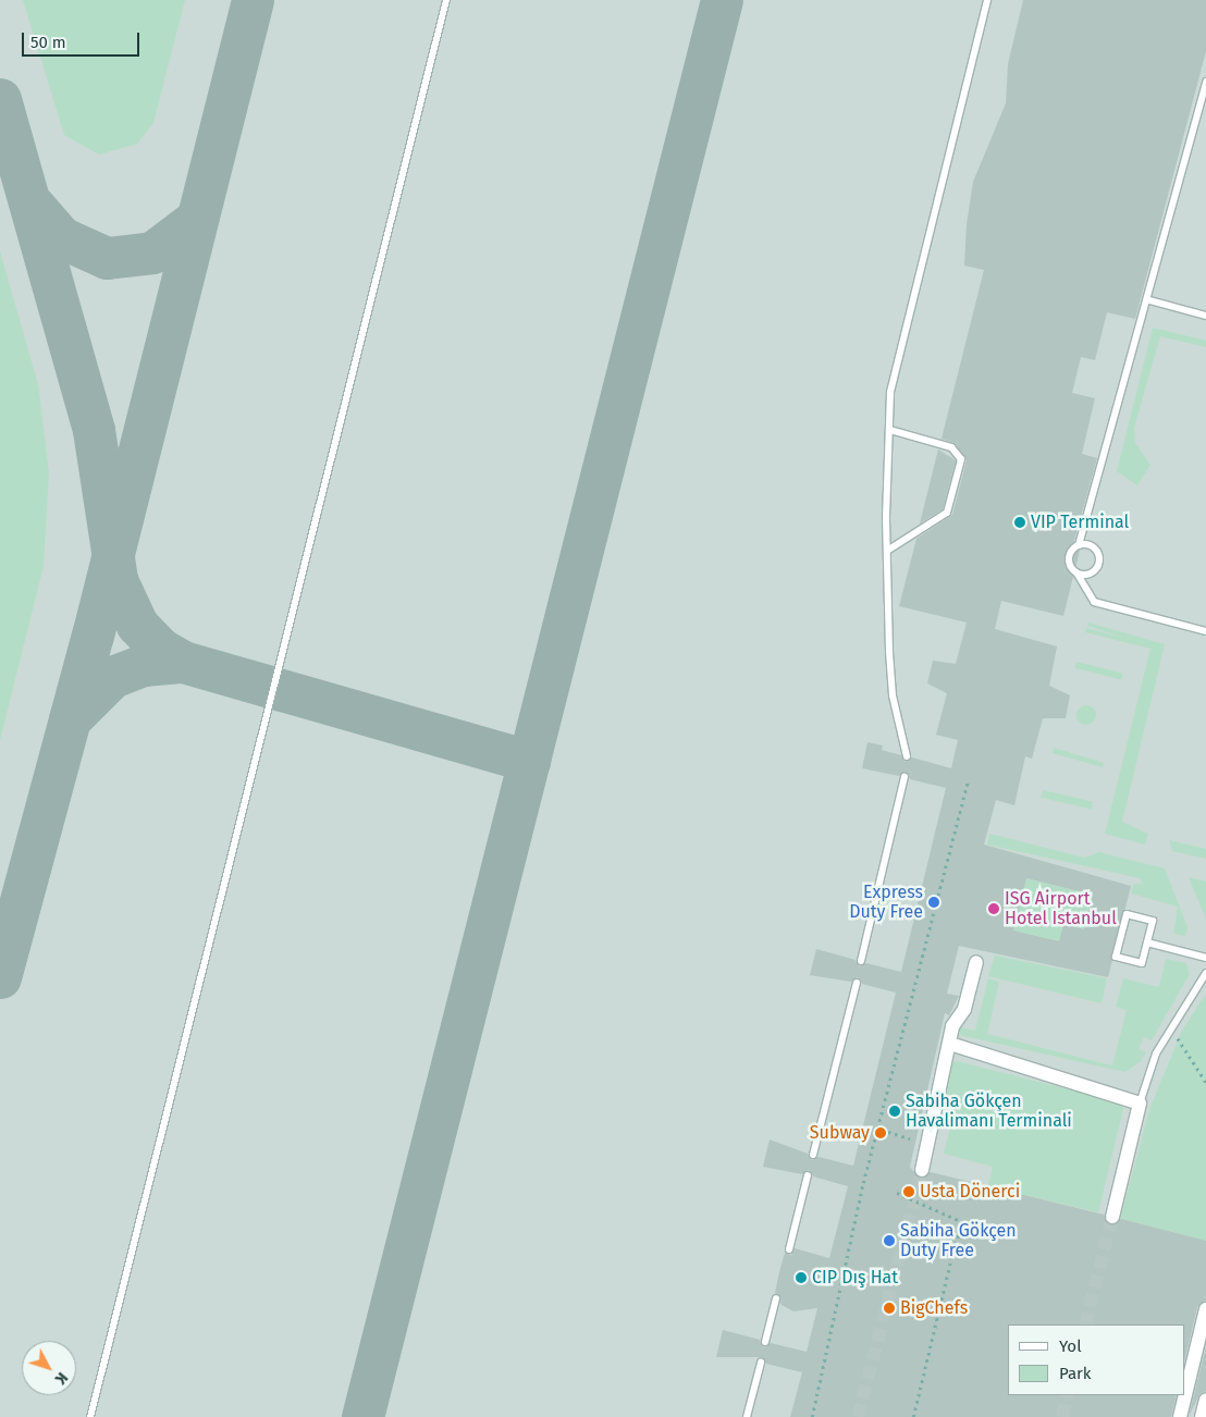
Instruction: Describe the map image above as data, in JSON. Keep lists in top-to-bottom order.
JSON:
{
  "places": [
    "VIP Terminal",
    "Express Duty Free",
    "ISG Airport Hotel Istanbul",
    "Sabiha Gökçen Havalimanı Terminali",
    "Subway",
    "Usta Dönerci",
    "Sabiha Gökçen Duty Free",
    "CIP Dış Hat",
    "BigChefs"
  ],
  "legend": ["Yol", "Park"],
  "scale_bar": "50 m",
  "north": "bottom right"
}
